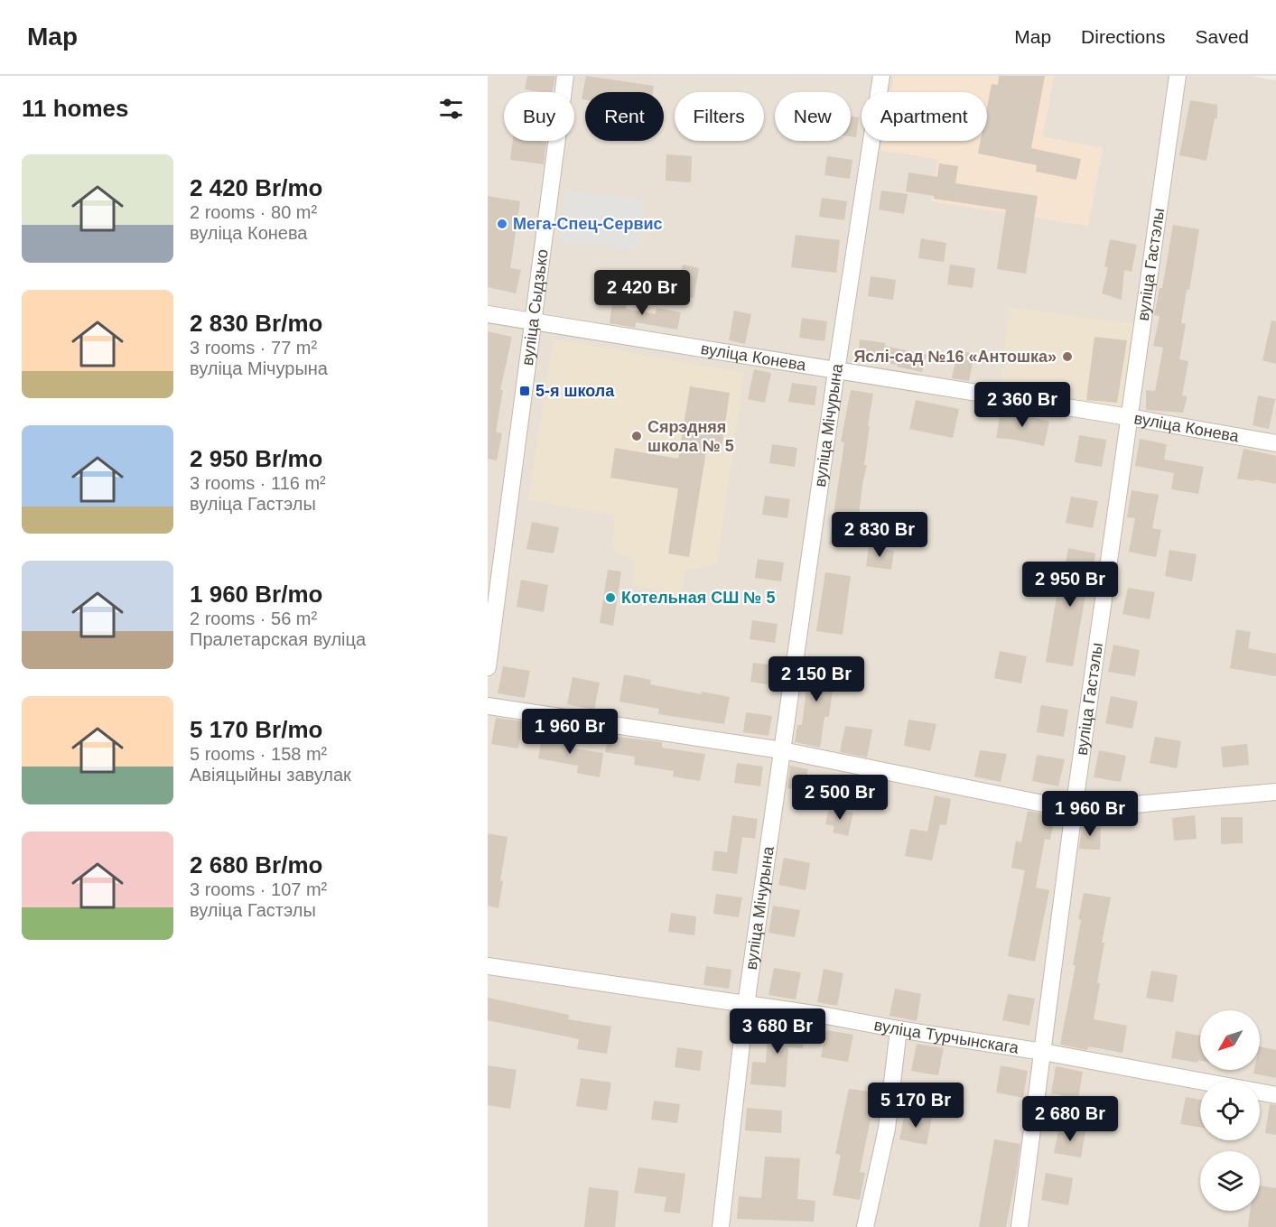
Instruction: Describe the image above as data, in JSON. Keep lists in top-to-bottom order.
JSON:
{
  "streets": {
    "street": [
      "вуліца Гастэлы",
      "вуліца Сыдзько",
      "вуліца Конева",
      "вуліца Мічурына",
      "вуліца Турчынскага"
    ]
  },
  "crossings": [
    ["вуліца Гастэлы", "вуліца Конева"],
    ["вуліца Гастэлы", "вуліца Турчынскага"],
    ["вуліца Сыдзько", "вуліца Конева"],
    ["вуліца Конева", "вуліца Мічурына"],
    ["вуліца Мічурына", "вуліца Турчынскага"]
  ],
  "places": {
    "other": [
      "Мега-Спец-Сервис",
      "Яслі-сад №16 «Антошка»",
      "Сярэдняя школа № 5",
      "Котельная СШ № 5"
    ],
    "transit": ["5-я школа"]
  },
  "north": "bottom left",
  "page": {
    "header": "Map",
    "nav": ["Map", "Directions", "Saved"],
    "heading": "11 homes",
    "chip": [
      "Buy",
      "Rent",
      "Filters",
      "New",
      "Apartment"
    ],
    "list": [
      {
        "name": "2 420 Br/mo",
        "note": "2 rooms · 80 m² · вуліца Конева"
      },
      {
        "name": "2 830 Br/mo",
        "note": "3 rooms · 77 m² · вуліца Мічурына"
      },
      {
        "name": "2 950 Br/mo",
        "note": "3 rooms · 116 m² · вуліца Гастэлы"
      },
      {
        "name": "1 960 Br/mo",
        "note": "2 rooms · 56 m² · Пралетарская вуліца"
      },
      {
        "name": "5 170 Br/mo",
        "note": "5 rooms · 158 m² · Авіяцыйны завулак"
      },
      {
        "name": "2 680 Br/mo",
        "note": "3 rooms · 107 m² · вуліца Гастэлы"
      }
    ],
    "price": [
      "2 420 Br",
      "2 360 Br",
      "2 830 Br",
      "2 950 Br",
      "2 150 Br",
      "1 960 Br",
      "2 500 Br",
      "1 960 Br",
      "3 680 Br",
      "5 170 Br",
      "2 680 Br"
    ]
  }
}
